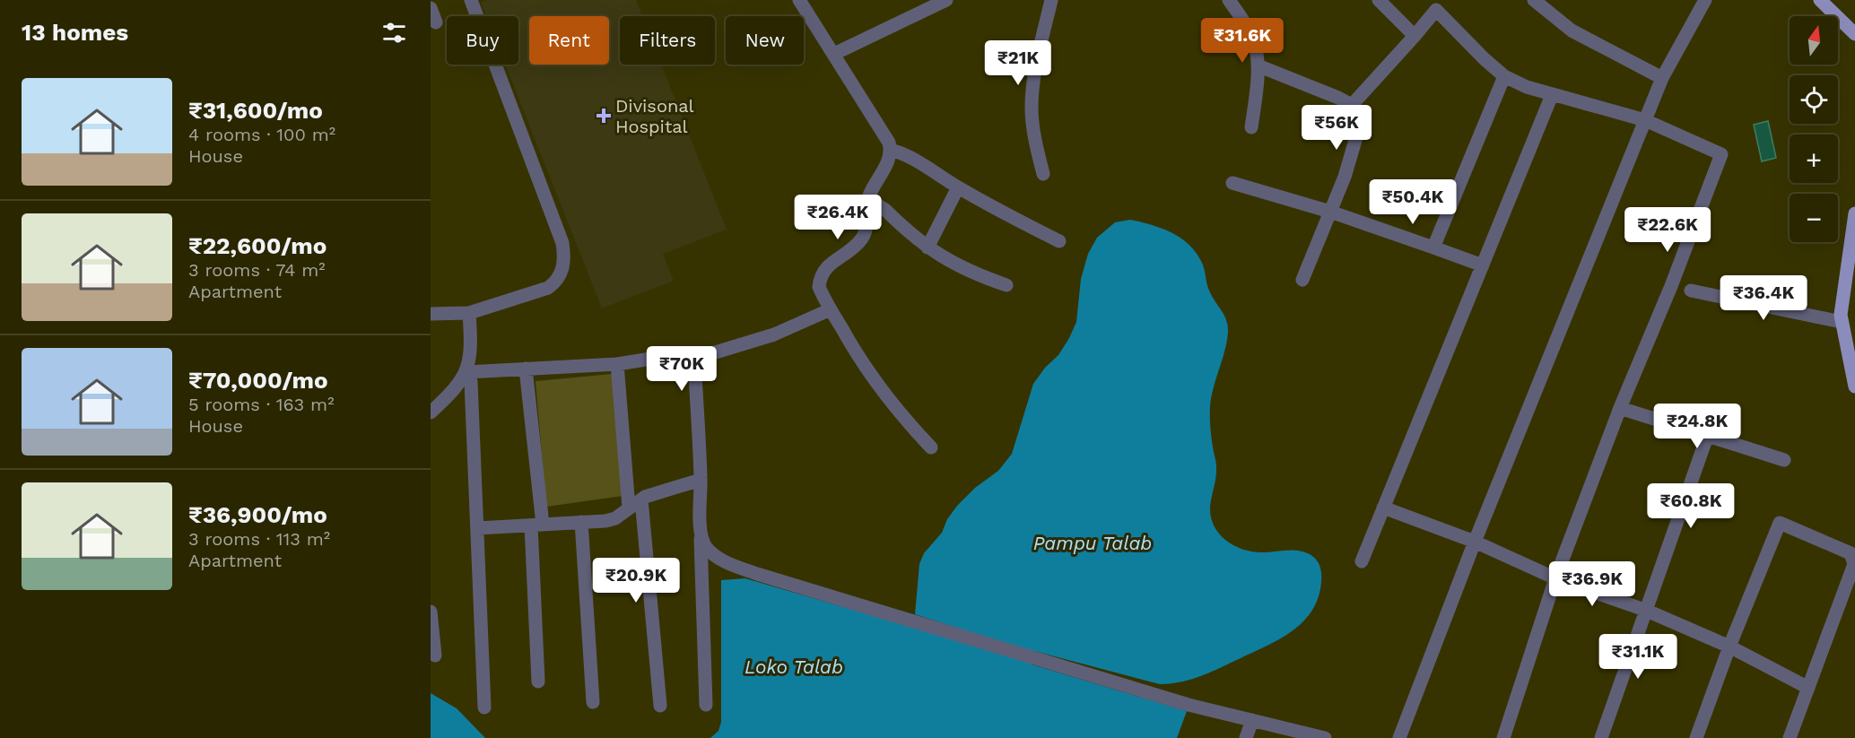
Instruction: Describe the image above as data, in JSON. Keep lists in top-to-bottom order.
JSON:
{
  "water": ["Pampu Talab", "Loko Talab"],
  "places": {
    "health": ["Divisonal Hospital"]
  },
  "north": "top",
  "page": {
    "heading": "13 homes",
    "map_buttons": ["+", "−"],
    "chip": [
      "Buy",
      "Rent",
      "Filters",
      "New"
    ],
    "price": [
      "₹31.6K",
      "₹21K",
      "₹56K",
      "₹50.4K",
      "₹26.4K",
      "₹22.6K",
      "₹36.4K",
      "₹70K",
      "₹24.8K",
      "₹60.8K",
      "₹20.9K",
      "₹36.9K",
      "₹31.1K"
    ],
    "list": [
      {
        "name": "₹31,600/mo",
        "note": "4 rooms · 100 m² · House"
      },
      {
        "name": "₹22,600/mo",
        "note": "3 rooms · 74 m² · Apartment"
      },
      {
        "name": "₹70,000/mo",
        "note": "5 rooms · 163 m² · House"
      },
      {
        "name": "₹36,900/mo",
        "note": "3 rooms · 113 m² · Apartment"
      }
    ]
  }
}
